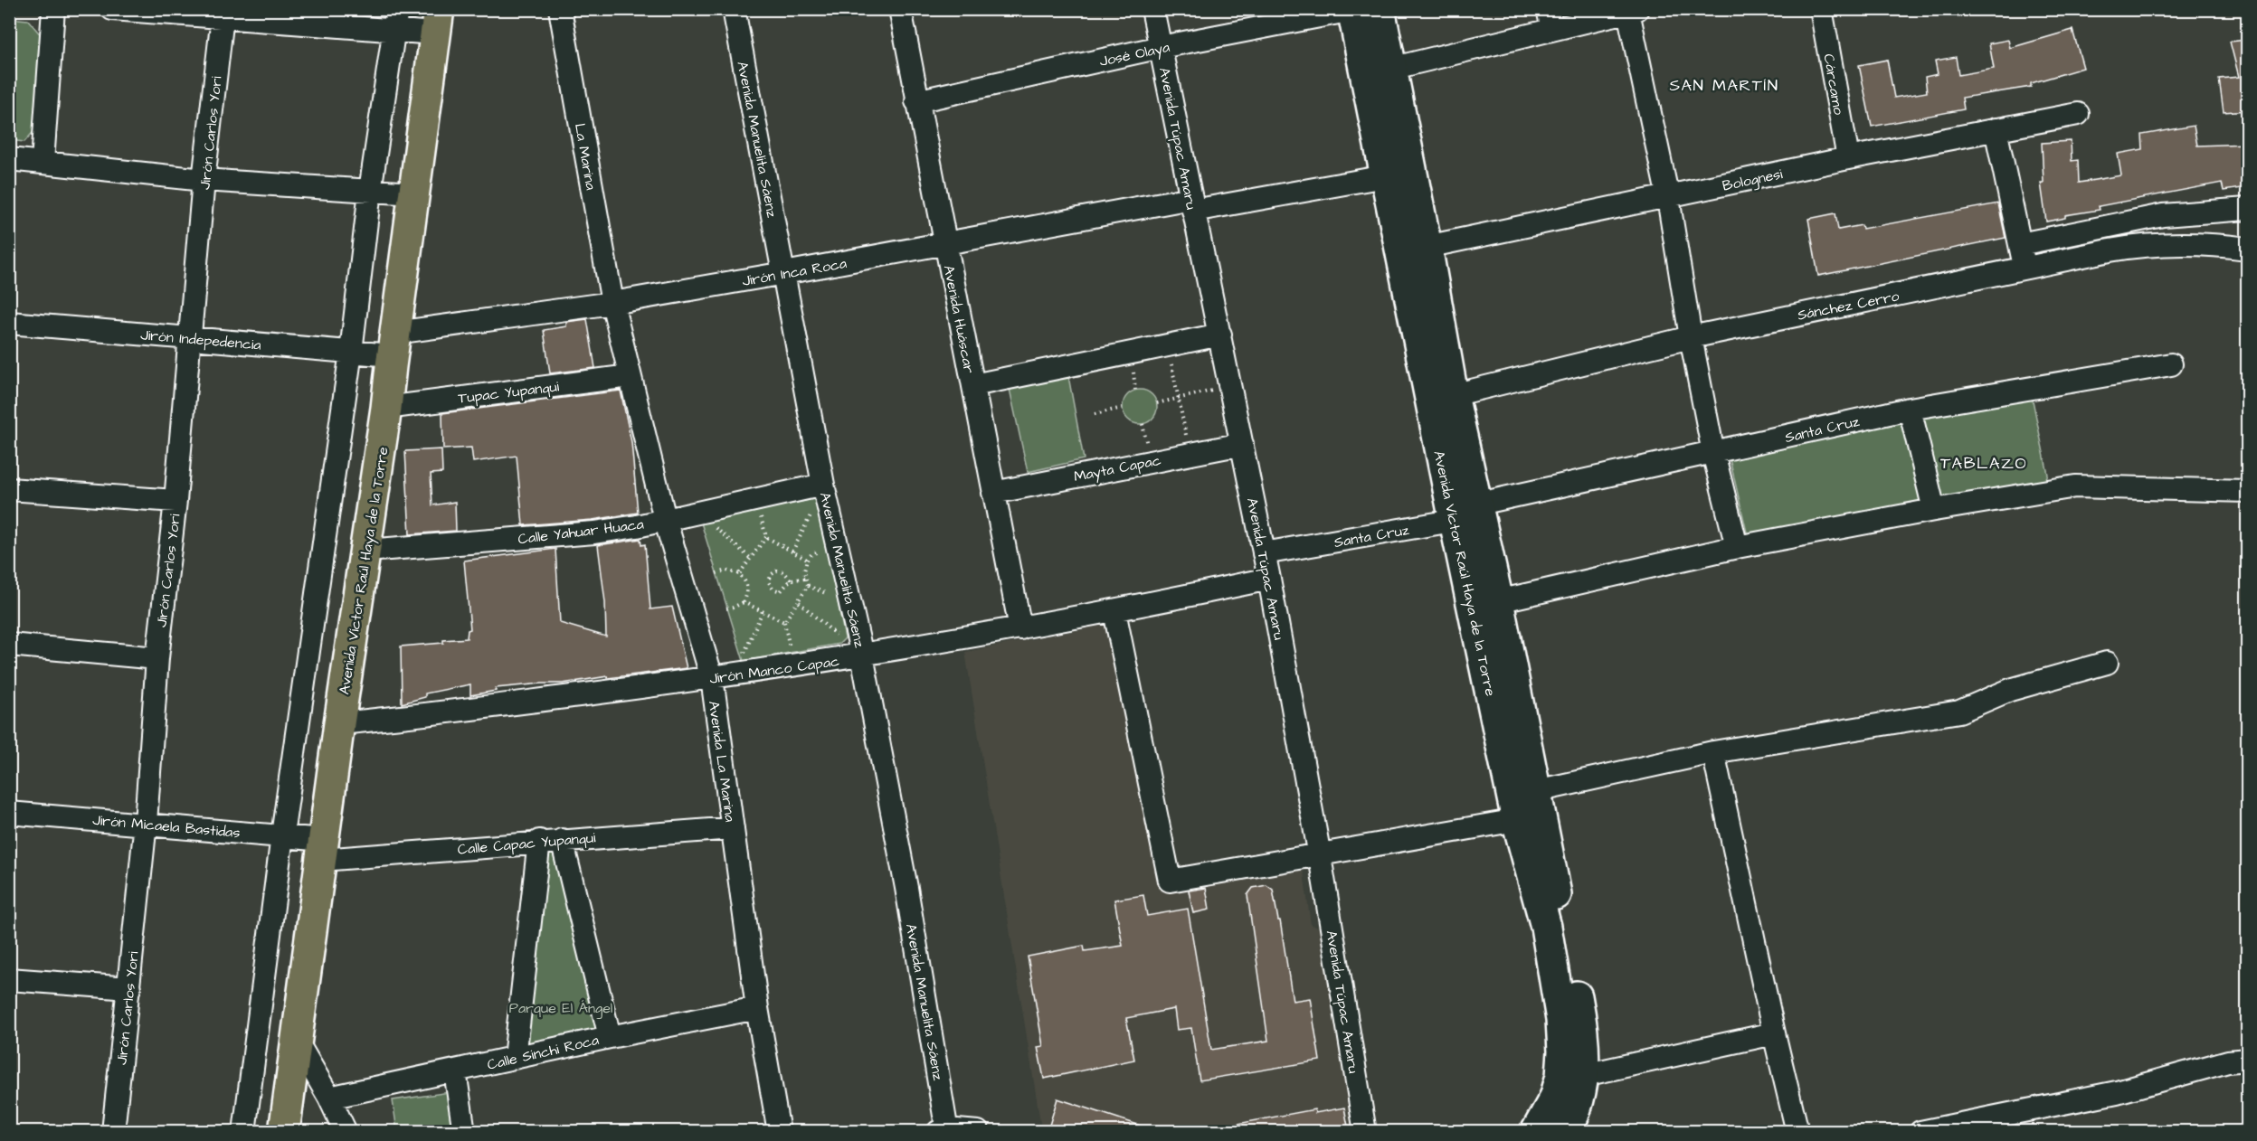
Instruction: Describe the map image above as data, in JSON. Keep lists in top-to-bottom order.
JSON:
{
  "streets": {
    "main road": ["Avenida Víctor Raúl Haya de la Torre"],
    "street": [
      "José Olaya",
      "Cárcamo",
      "Jirón Carlos Yori",
      "Avenida Túpac Amaru",
      "Avenida Manuelita Sáenz",
      "La Marina",
      "Bolognesi",
      "Jirón Inca Roca",
      "Sánchez Cerro",
      "Avenida Huáscar",
      "Jirón Indepedencia",
      "Tupac Yupanqui",
      "Santa Cruz",
      "Mayta Capac",
      "Calle Yahuar Huaca",
      "Jirón Manco Capac",
      "Avenida La Marina",
      "Jirón Micaela Bastidas",
      "Calle Capac Yupanqui",
      "Calle Sinchi Roca"
    ]
  },
  "crossings": [
    ["José Olaya", "Avenida Túpac Amaru"],
    ["José Olaya", "Avenida Huáscar"],
    ["José Olaya", "Avenida Víctor Raúl Haya de la Torre"],
    ["Cárcamo", "Bolognesi"],
    ["Jirón Carlos Yori", "Jirón Indepedencia"],
    ["Jirón Carlos Yori", "Jirón Micaela Bastidas"],
    ["Avenida Túpac Amaru", "Jirón Inca Roca"],
    ["Avenida Túpac Amaru", "Santa Cruz"],
    ["Avenida Túpac Amaru", "Mayta Capac"],
    ["Avenida Túpac Amaru", "Jirón Manco Capac"],
    ["Avenida Manuelita Sáenz", "Jirón Inca Roca"],
    ["Avenida Manuelita Sáenz", "Calle Yahuar Huaca"],
    ["Avenida Manuelita Sáenz", "Jirón Manco Capac"],
    ["La Marina", "Jirón Inca Roca"],
    ["La Marina", "Avenida La Marina"],
    ["Bolognesi", "Avenida Víctor Raúl Haya de la Torre"],
    ["Jirón Inca Roca", "Avenida Huáscar"],
    ["Jirón Inca Roca", "Jirón Indepedencia"],
    ["Jirón Inca Roca", "Avenida Víctor Raúl Haya de la Torre"],
    ["Jirón Inca Roca", "Avenida La Marina"],
    ["Sánchez Cerro", "Avenida Víctor Raúl Haya de la Torre"],
    ["Avenida Huáscar", "Mayta Capac"],
    ["Avenida Huáscar", "Jirón Manco Capac"],
    ["Jirón Indepedencia", "Avenida Víctor Raúl Haya de la Torre"],
    ["Tupac Yupanqui", "Avenida Víctor Raúl Haya de la Torre"],
    ["Tupac Yupanqui", "Avenida La Marina"],
    ["Santa Cruz", "Avenida Víctor Raúl Haya de la Torre"],
    ["Calle Yahuar Huaca", "Avenida Víctor Raúl Haya de la Torre"],
    ["Calle Yahuar Huaca", "Avenida La Marina"],
    ["Avenida Víctor Raúl Haya de la Torre", "Jirón Manco Capac"],
    ["Avenida Víctor Raúl Haya de la Torre", "Jirón Micaela Bastidas"],
    ["Avenida Víctor Raúl Haya de la Torre", "Calle Capac Yupanqui"],
    ["Jirón Manco Capac", "Avenida La Marina"],
    ["Avenida La Marina", "Calle Capac Yupanqui"],
    ["Avenida La Marina", "Calle Sinchi Roca"],
    ["Jirón Micaela Bastidas", "Calle Capac Yupanqui"]
  ],
  "districts": ["SAN MARTÍN", "TABLAZO"],
  "parks": ["Parque El Ángel"]
}
